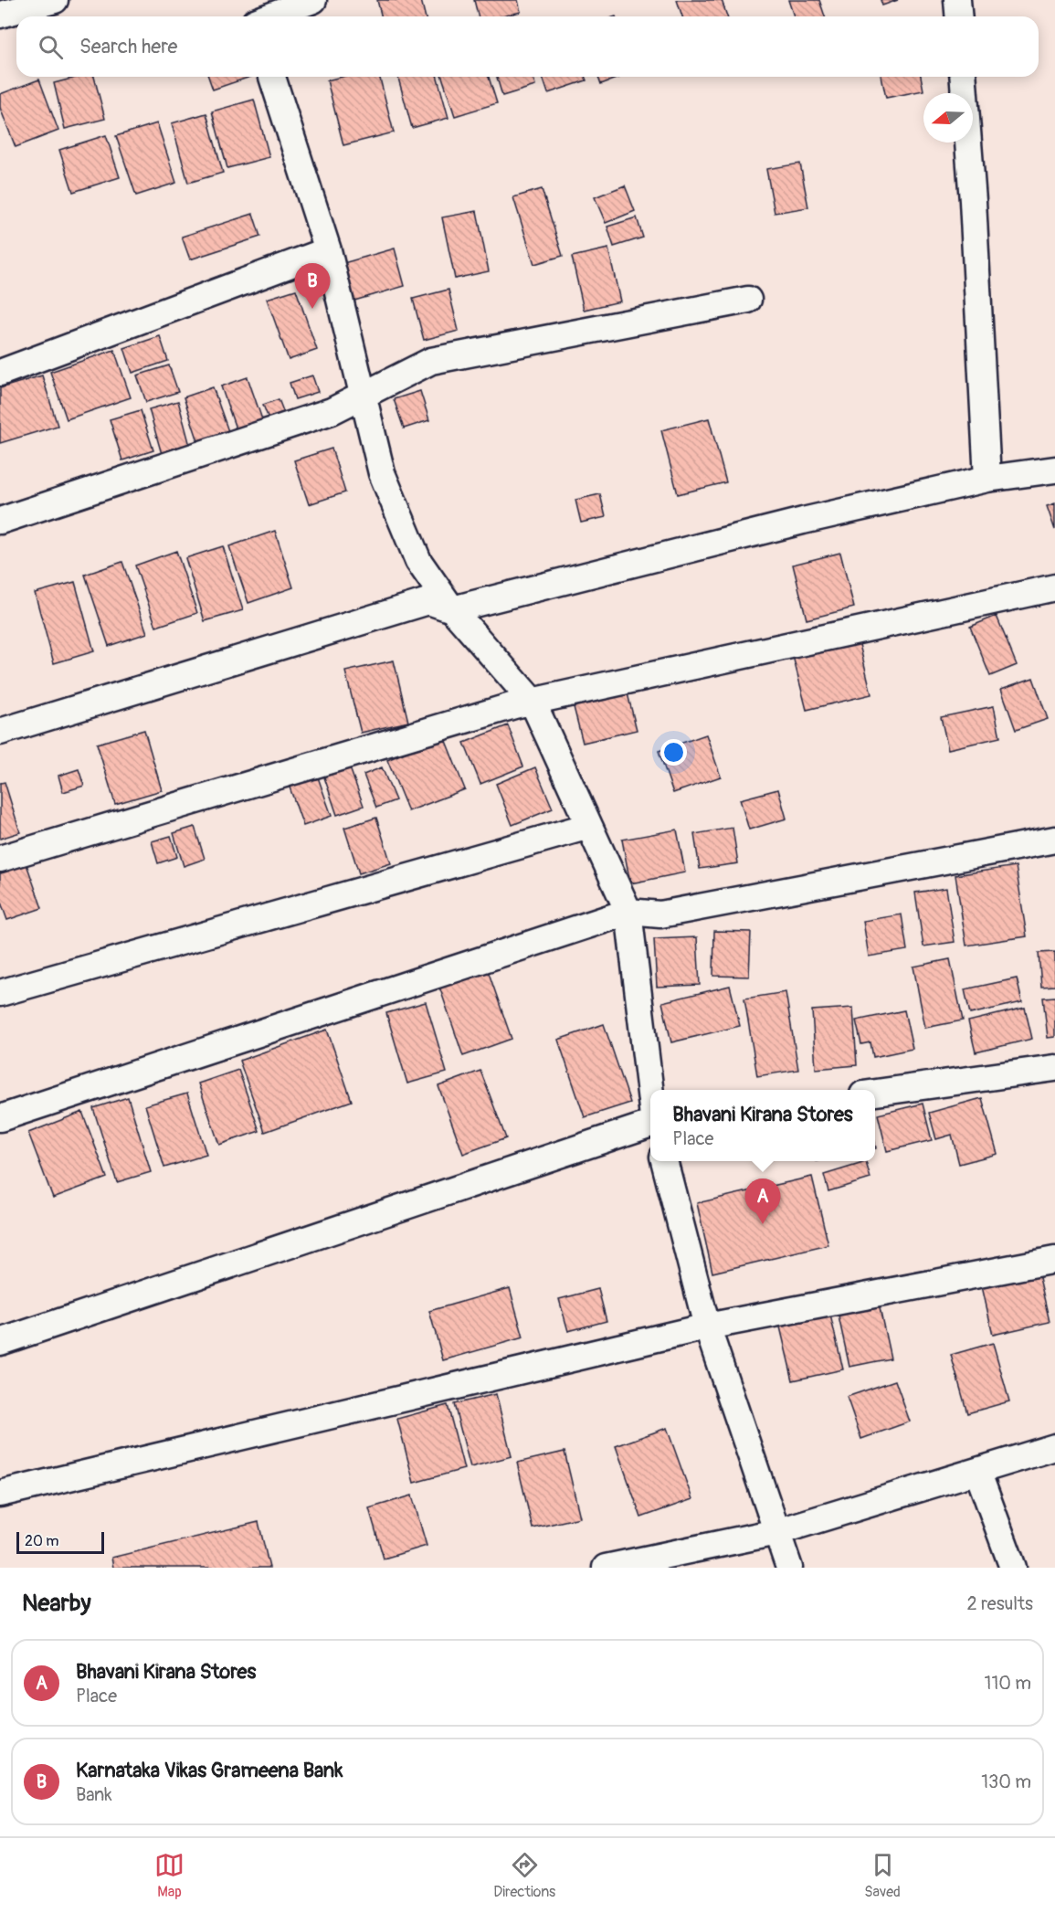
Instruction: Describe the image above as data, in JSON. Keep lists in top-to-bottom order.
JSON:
{
  "scale_bar": "20 m",
  "north": "left",
  "page": {
    "search": "Search here",
    "pins": ["B", "A"],
    "popup": ["Bhavani Kirana Stores", "Place"],
    "scale": "20 m",
    "heading": ["Nearby", "2 results"],
    "list": [
      {
        "mark": "A",
        "name": "Bhavani Kirana Stores",
        "note": "Place",
        "value": "110 m"
      },
      {
        "mark": "B",
        "name": "Karnataka Vikas Grameena Bank",
        "note": "Bank",
        "value": "130 m"
      }
    ],
    "nav": ["Map", "Directions", "Saved"]
  }
}
